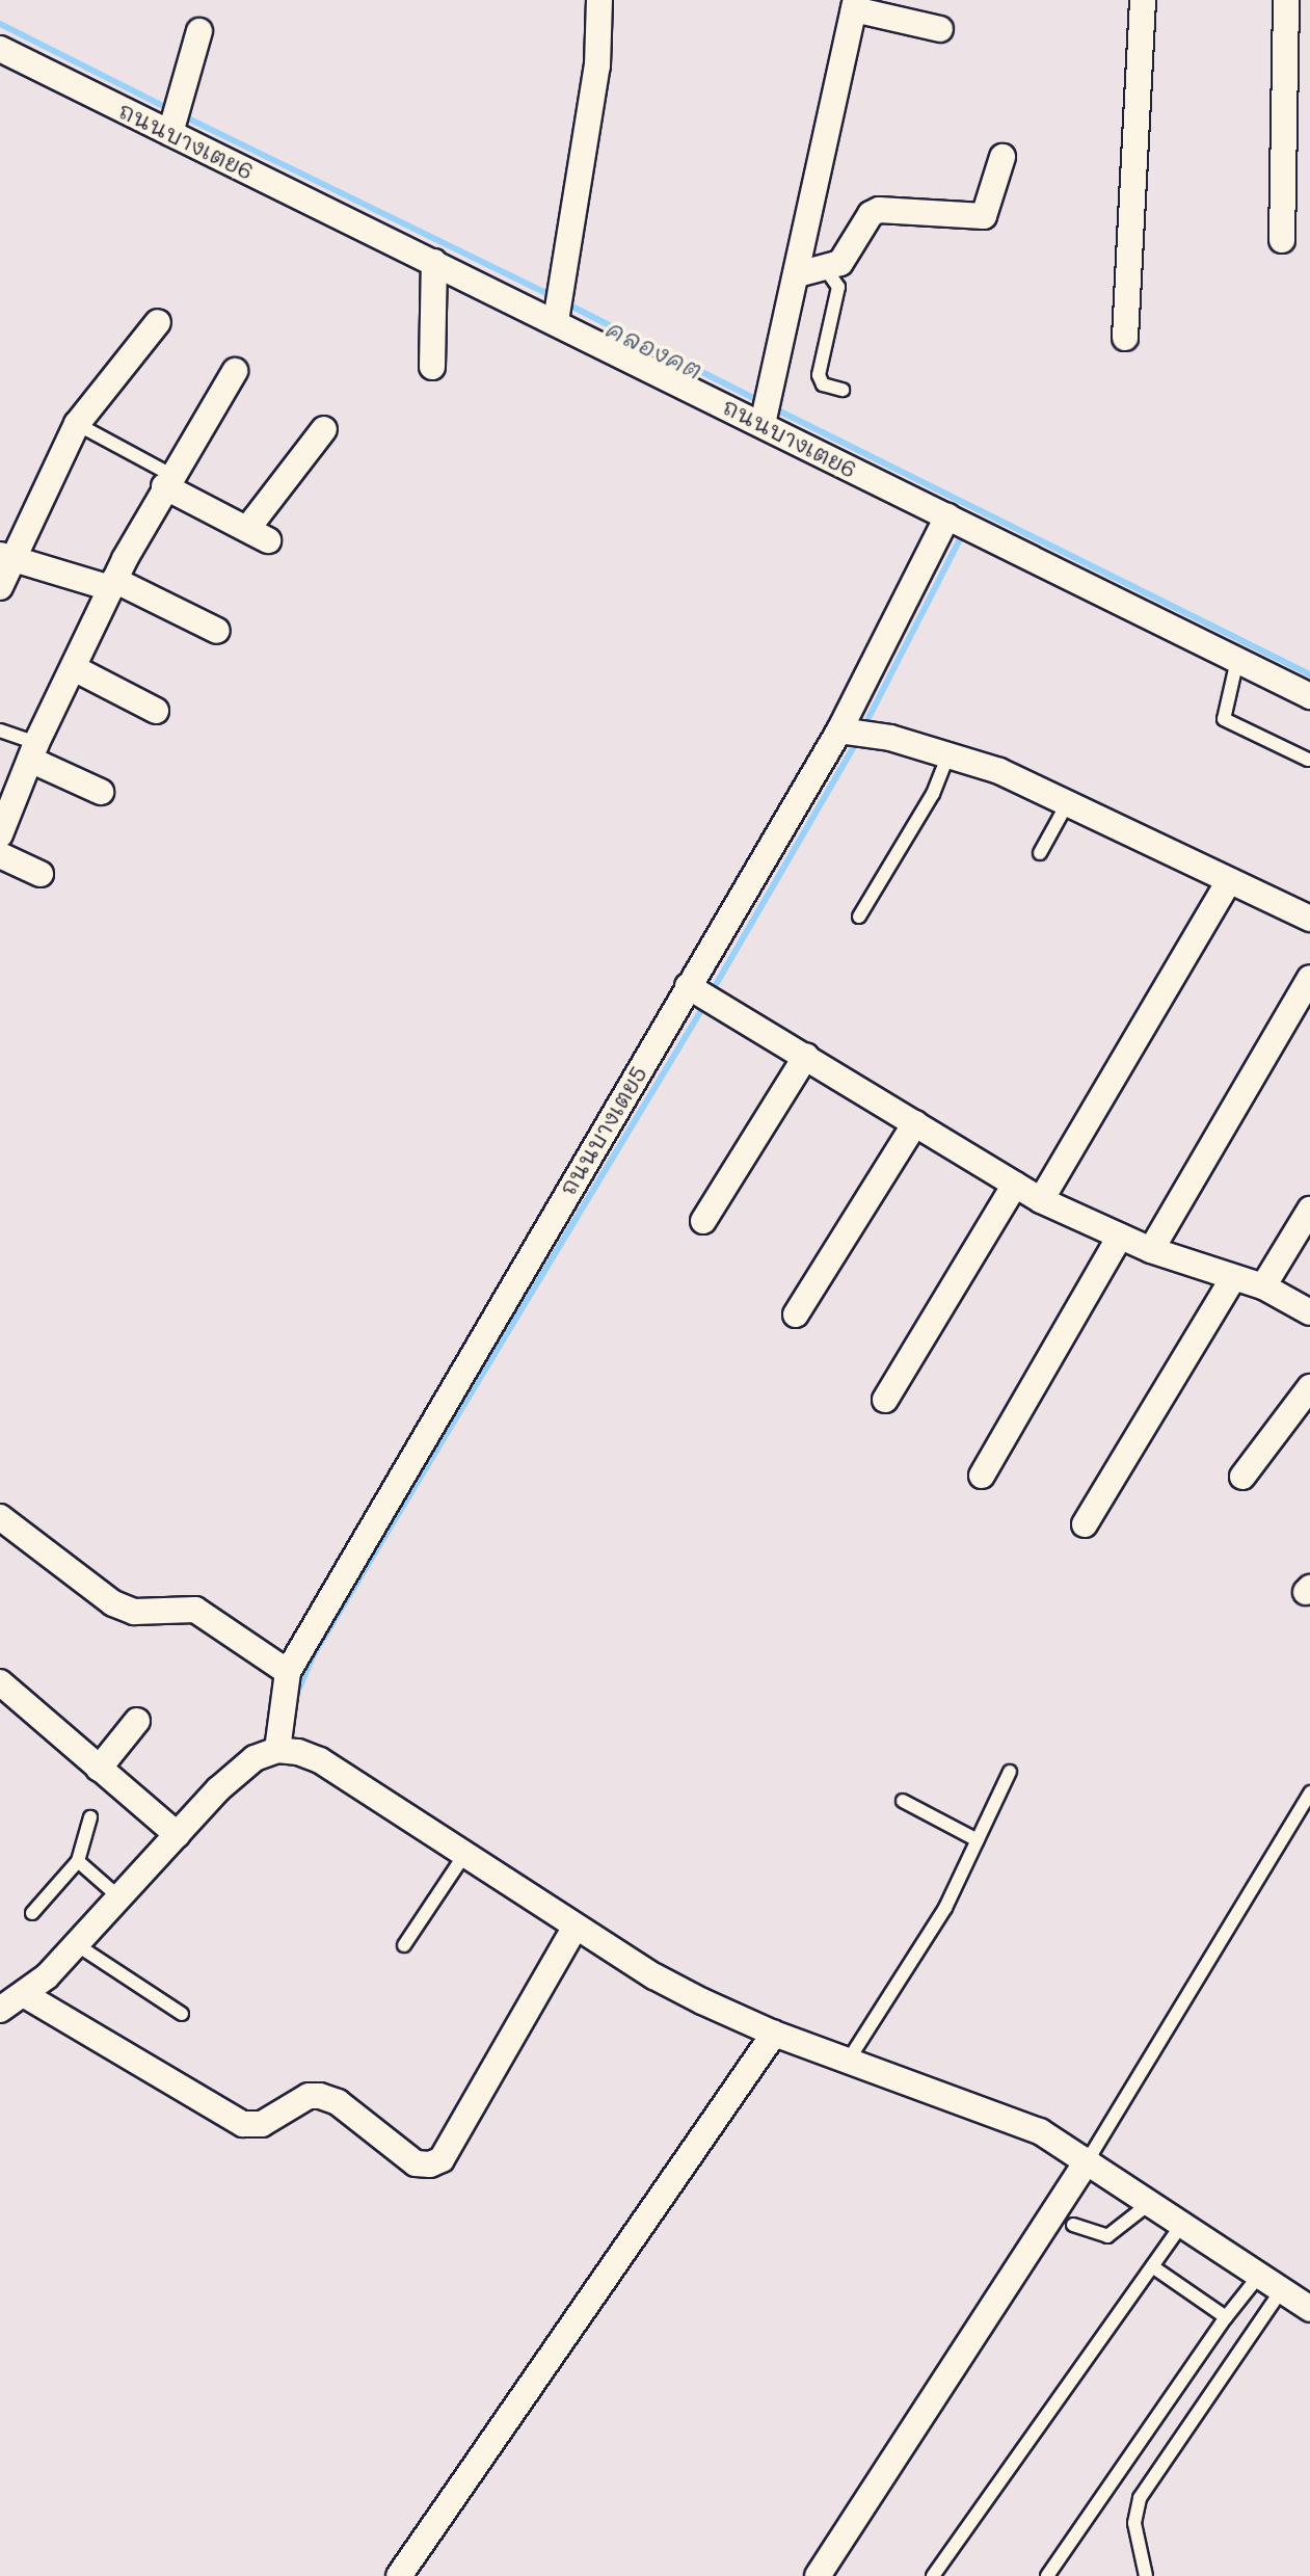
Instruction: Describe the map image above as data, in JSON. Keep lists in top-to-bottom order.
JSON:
{
  "streets": {
    "street": ["ถนนบางเตย6", "ถนนบางเตย5"]
  },
  "crossings": [
    ["ถนนบางเตย6", "ถนนบางเตย5"]
  ],
  "water": ["คลองคต"]
}
